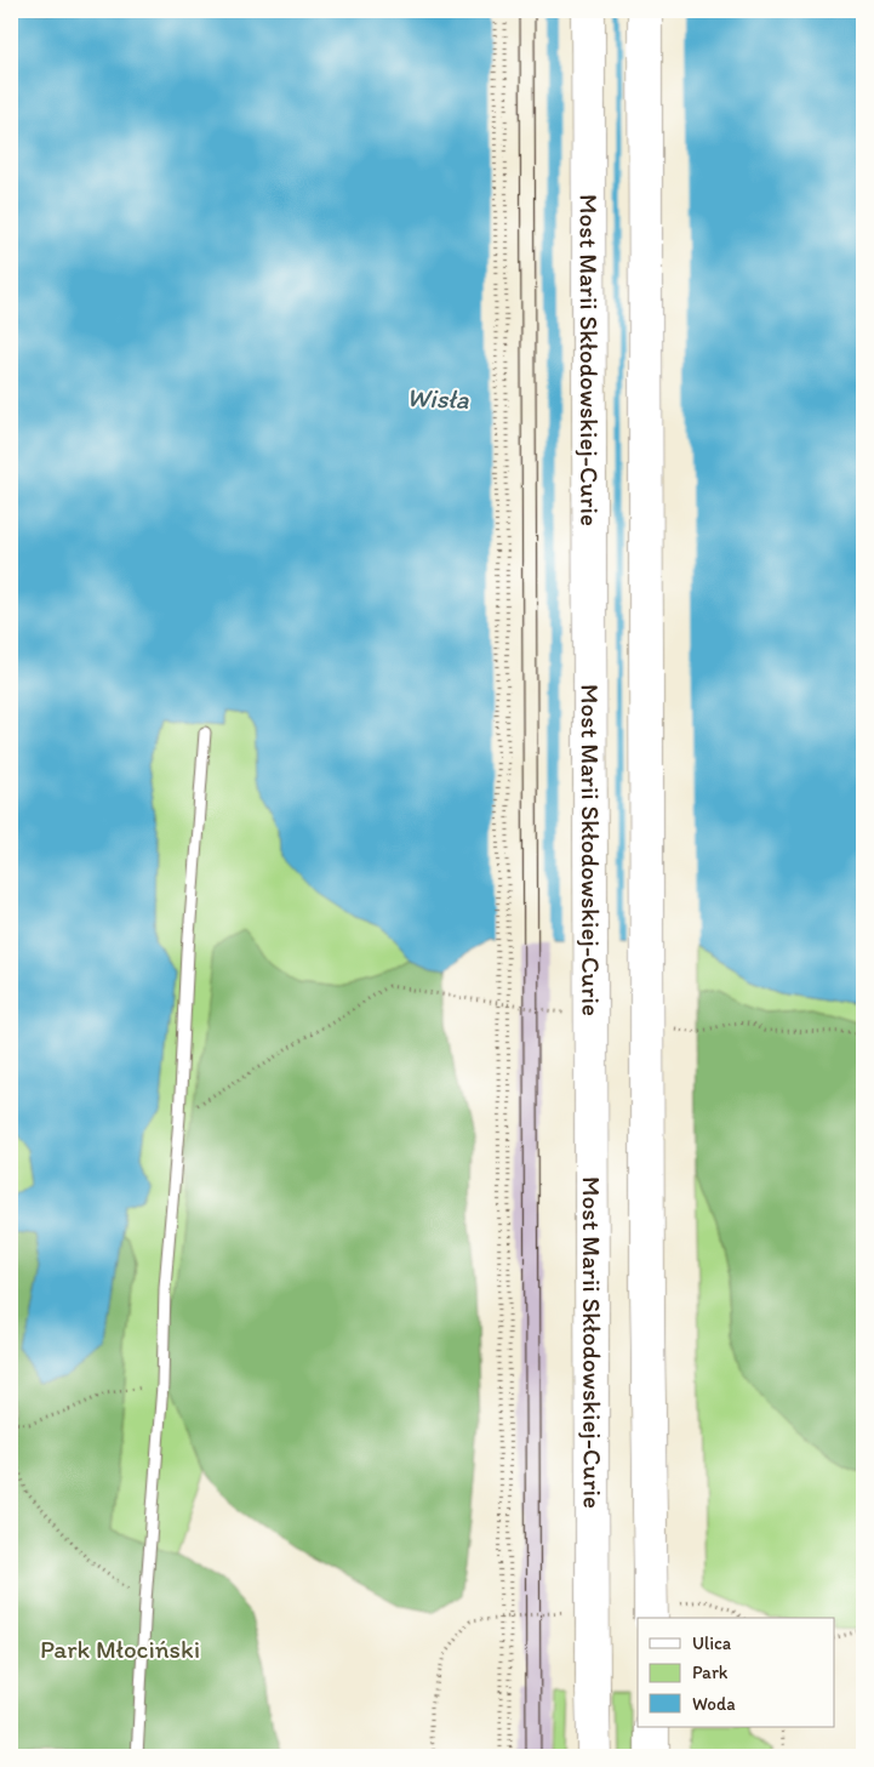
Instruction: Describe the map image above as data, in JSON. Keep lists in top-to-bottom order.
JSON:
{
  "streets": {
    "main road": ["Most Marii Skłodowskiej-Curie"]
  },
  "water": ["Wisła"],
  "parks": ["Park Młociński"],
  "legend": ["Ulica", "Park", "Woda"]
}
